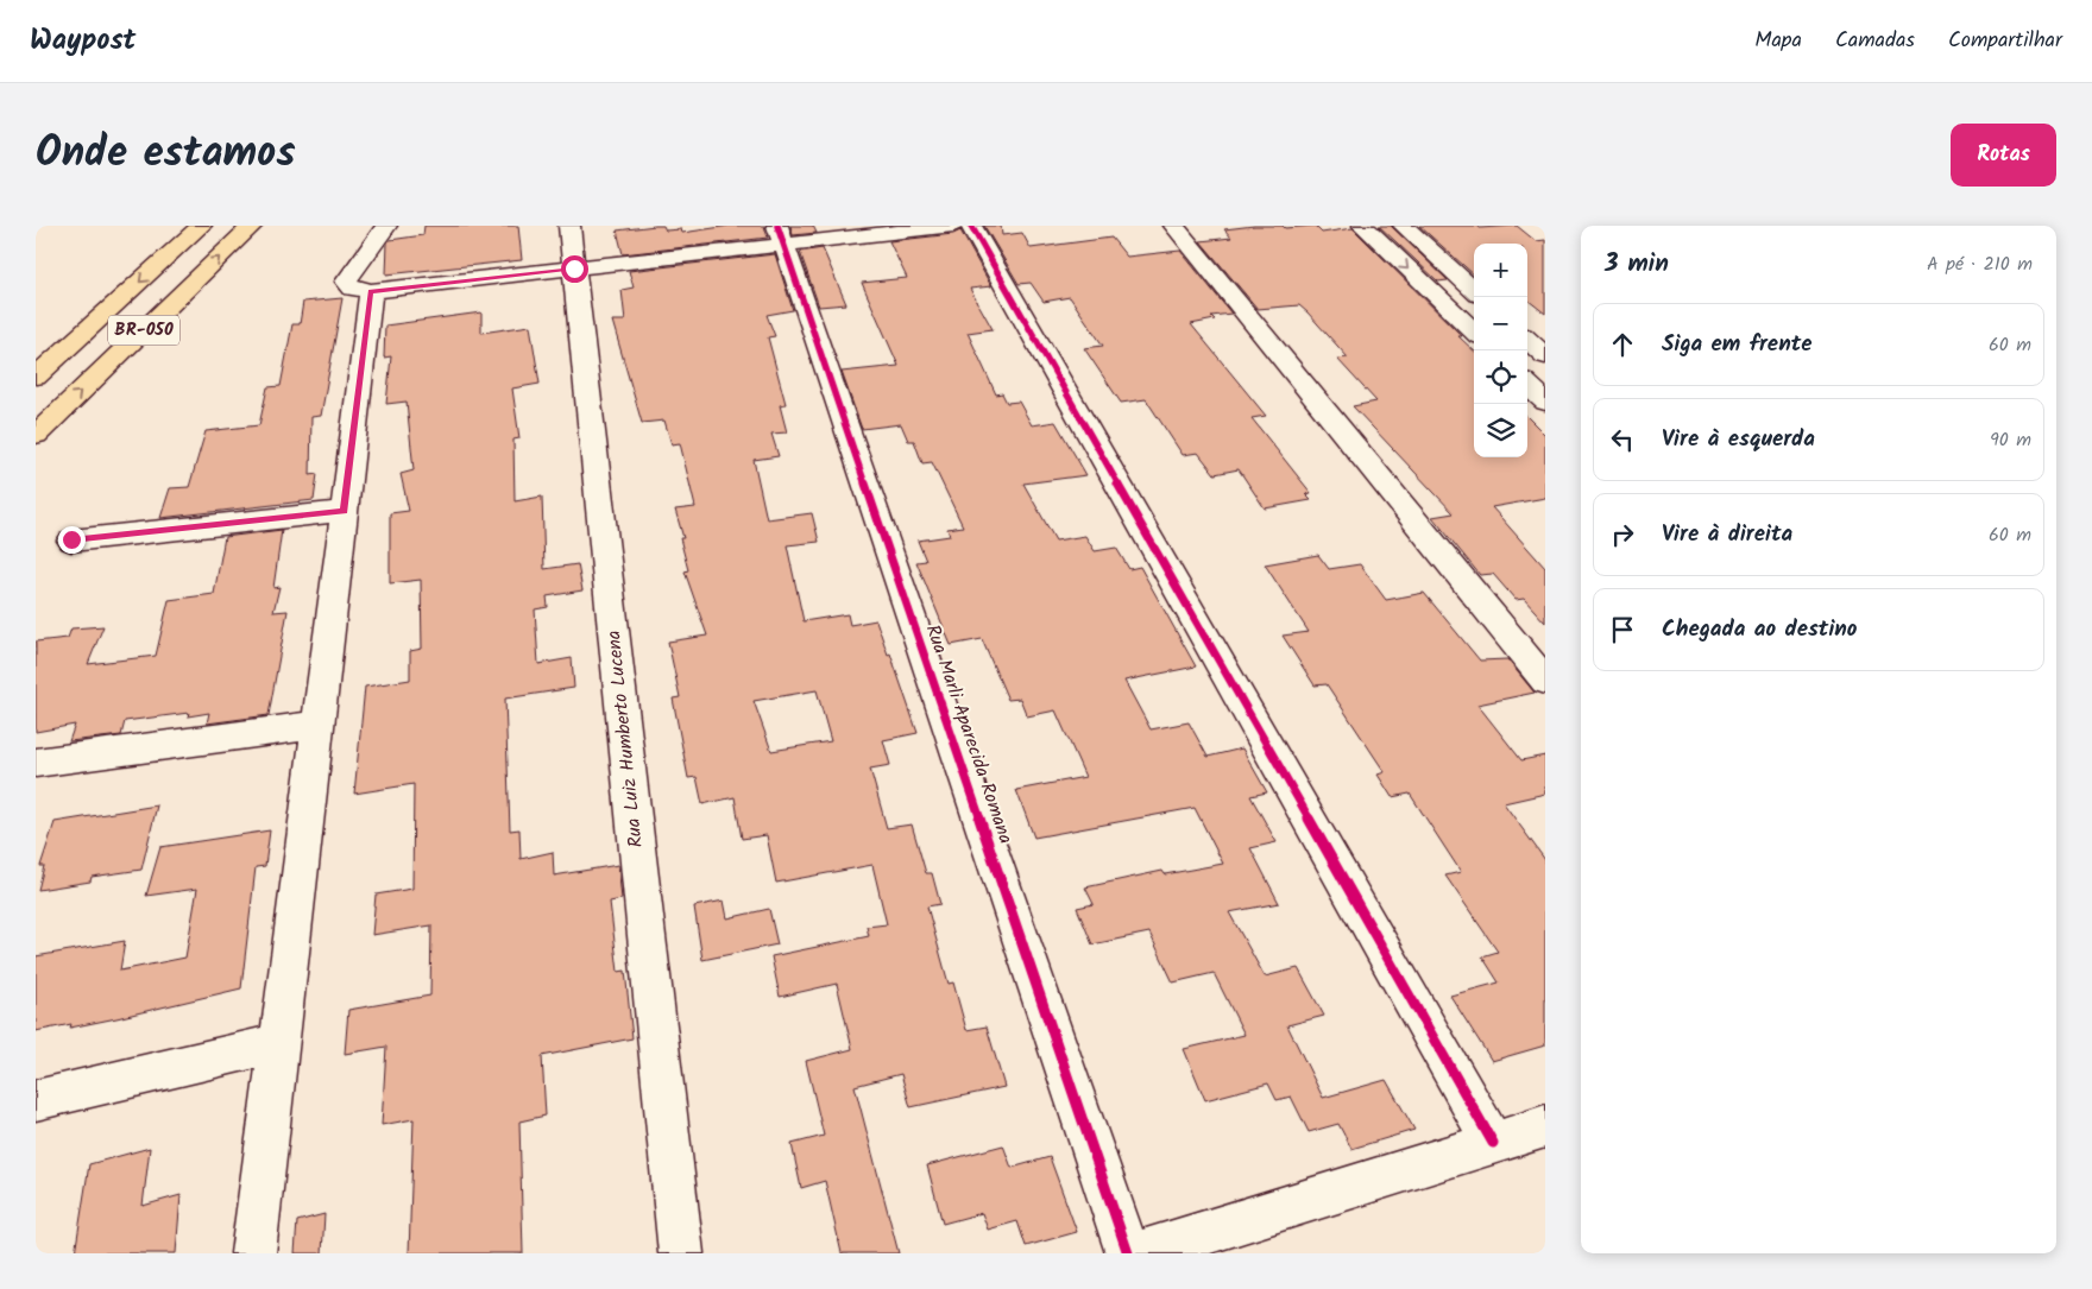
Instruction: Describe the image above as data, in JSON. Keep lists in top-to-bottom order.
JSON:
{
  "streets": {
    "highway": ["BR-050"],
    "street": ["Rua Marli Aparecida Romana", "Rua Luiz Humberto Lucena"]
  },
  "page": {
    "header": "Waypost",
    "nav": ["Mapa", "Camadas", "Compartilhar"],
    "title": "Onde estamos",
    "buttons": "Rotas",
    "heading": ["3 min", "A pé · 210 m"],
    "map_buttons": ["+", "−"],
    "list": [
      ["Siga em frente", "60 m"],
      ["Vire à esquerda", "90 m"],
      ["Vire à direita", "60 m"],
      "Chegada ao destino"
    ]
  }
}
